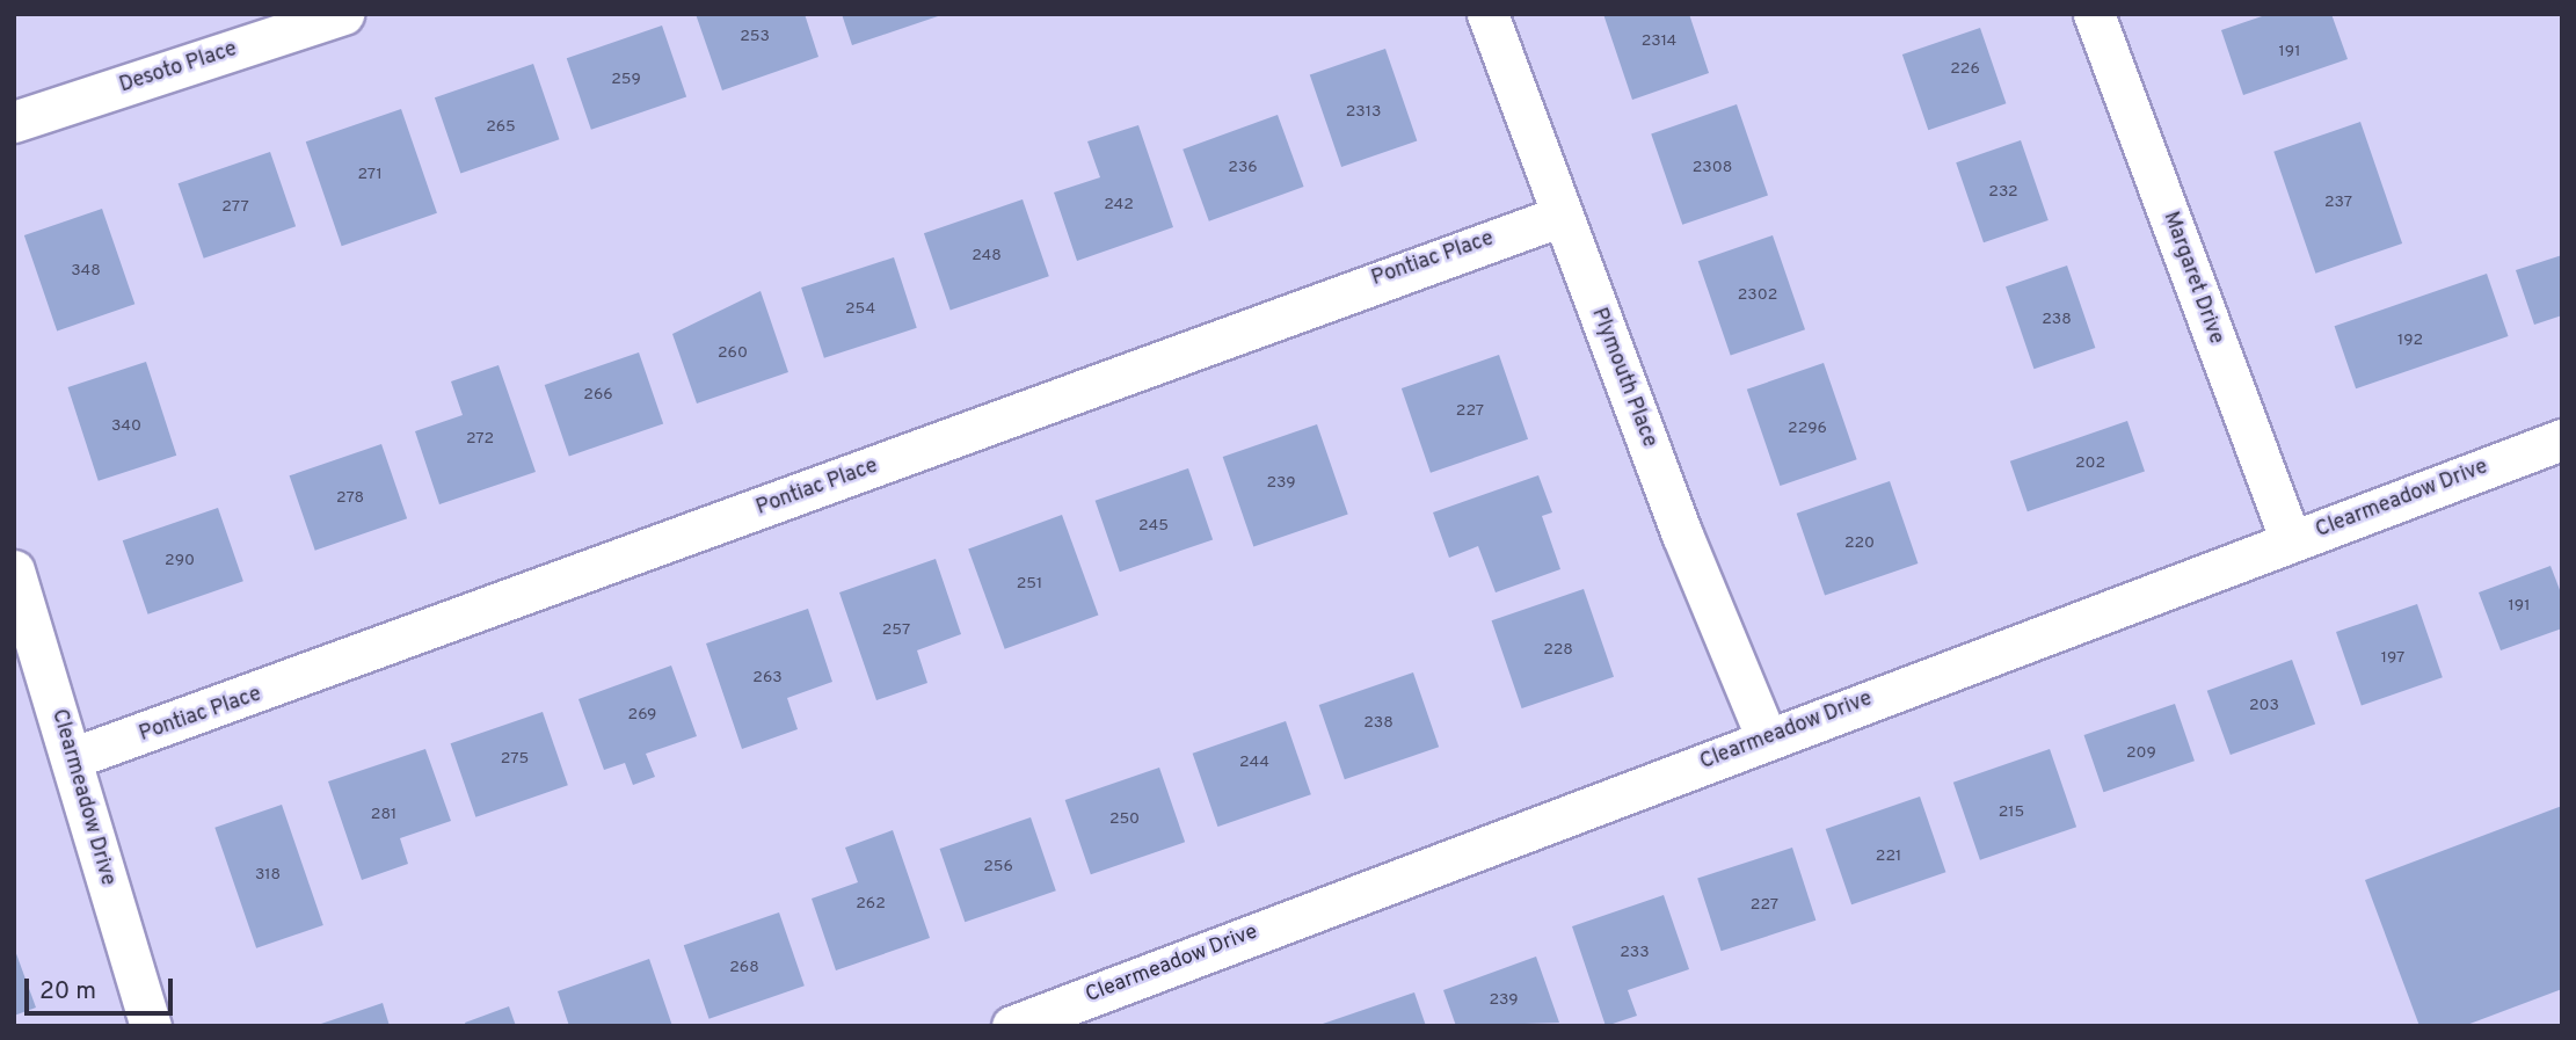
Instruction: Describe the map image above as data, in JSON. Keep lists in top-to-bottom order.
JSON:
{
  "streets": {
    "street": [
      "Desoto Place",
      "Pontiac Place",
      "Margaret Drive",
      "Plymouth Place",
      "Clearmeadow Drive"
    ]
  },
  "crossings": [
    ["Pontiac Place", "Plymouth Place"],
    ["Pontiac Place", "Clearmeadow Drive"],
    ["Margaret Drive", "Clearmeadow Drive"],
    ["Plymouth Place", "Clearmeadow Drive"]
  ],
  "house_numbers": [
    "253",
    "2314",
    "191",
    "226",
    "259",
    "2313",
    "265",
    "236",
    "2308",
    "271",
    "232",
    "237",
    "242",
    "277",
    "248",
    "348",
    "2302",
    "254",
    "238",
    "192",
    "260",
    "266",
    "227",
    "340",
    "2296",
    "272",
    "202",
    "239",
    "278",
    "245",
    "220",
    "290",
    "251",
    "191",
    "257",
    "228",
    "197",
    "263",
    "203",
    "269",
    "238",
    "209",
    "275",
    "244",
    "215",
    "281",
    "250",
    "221",
    "256",
    "318",
    "262",
    "227",
    "233",
    "268",
    "239"
  ],
  "scale_bar": "20 m"
}
